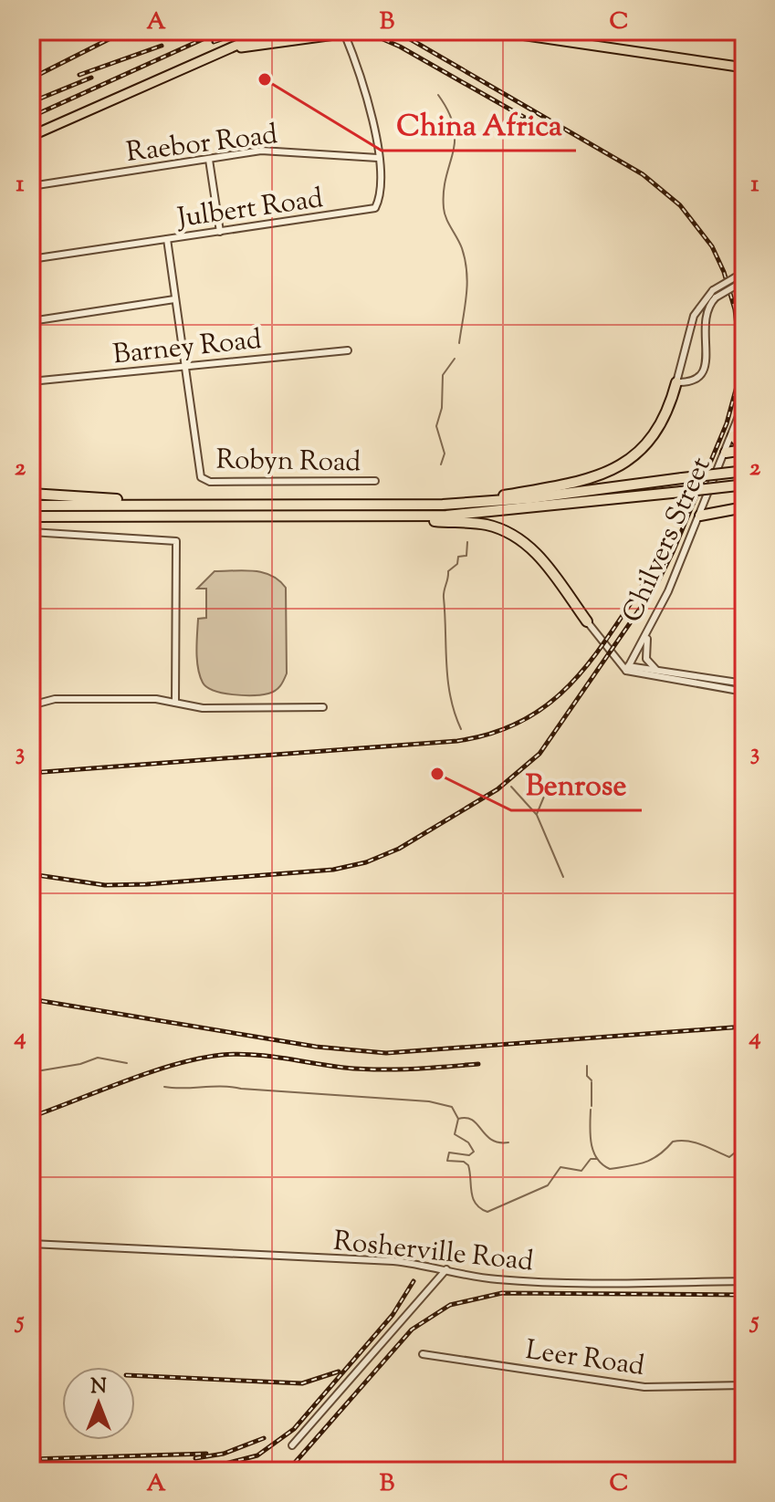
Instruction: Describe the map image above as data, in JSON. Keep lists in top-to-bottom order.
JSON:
{
  "streets": {
    "street": [
      "Raebor Road",
      "Julbert Road",
      "Barney Road",
      "Robyn Road",
      "Chilvers Street",
      "Rosherville Road",
      "Leer Road"
    ]
  },
  "crossings": [
    ["Raebor Road", "Julbert Road"],
    ["Barney Road", "Robyn Road"]
  ],
  "places": ["China Africa", "Benrose"],
  "north": "top",
  "grid": {
    "columns": ["A", "B", "C"],
    "rows": [
      "1",
      "2",
      "3",
      "4",
      "5"
    ]
  }
}
